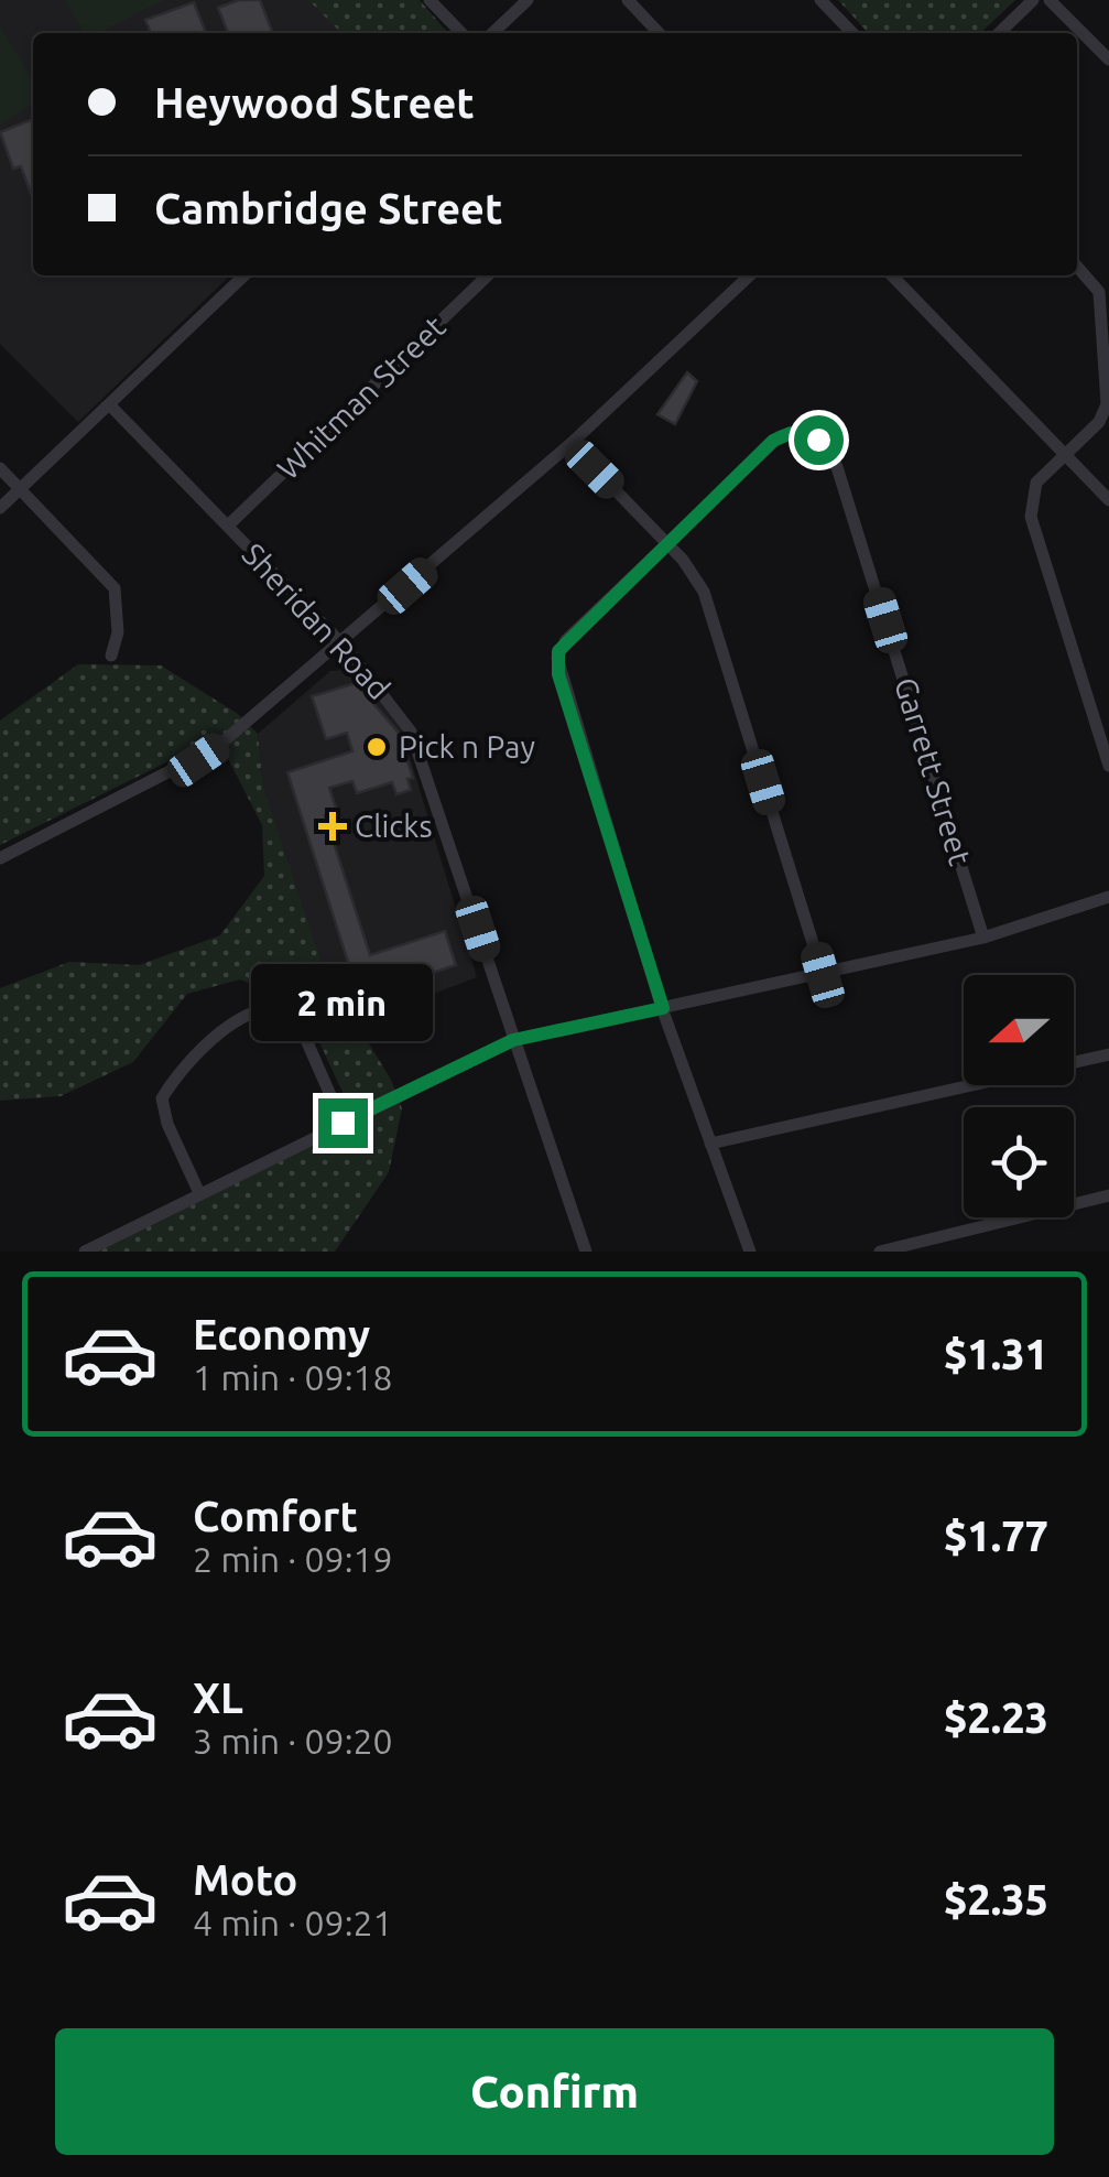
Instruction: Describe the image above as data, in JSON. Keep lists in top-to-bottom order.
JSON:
{
  "streets": {
    "street": ["Whitman Street", "Sheridan Road", "Garrett Street"]
  },
  "crossings": [
    ["Whitman Street", "Sheridan Road"]
  ],
  "places": {
    "other": ["Pick n Pay"],
    "health": ["Clicks"]
  },
  "north": "left",
  "page": {
    "banner": ["Heywood Street", "Cambridge Street"],
    "bubble": "2 min",
    "list": [
      {
        "name": "Economy",
        "note": "1 min · 09:18",
        "value": "$1.31"
      },
      {
        "name": "Comfort",
        "note": "2 min · 09:19",
        "value": "$1.77"
      },
      {
        "name": "XL",
        "note": "3 min · 09:20",
        "value": "$2.23"
      },
      {
        "name": "Moto",
        "note": "4 min · 09:21",
        "value": "$2.35"
      }
    ],
    "buttons": "Confirm"
  }
}
